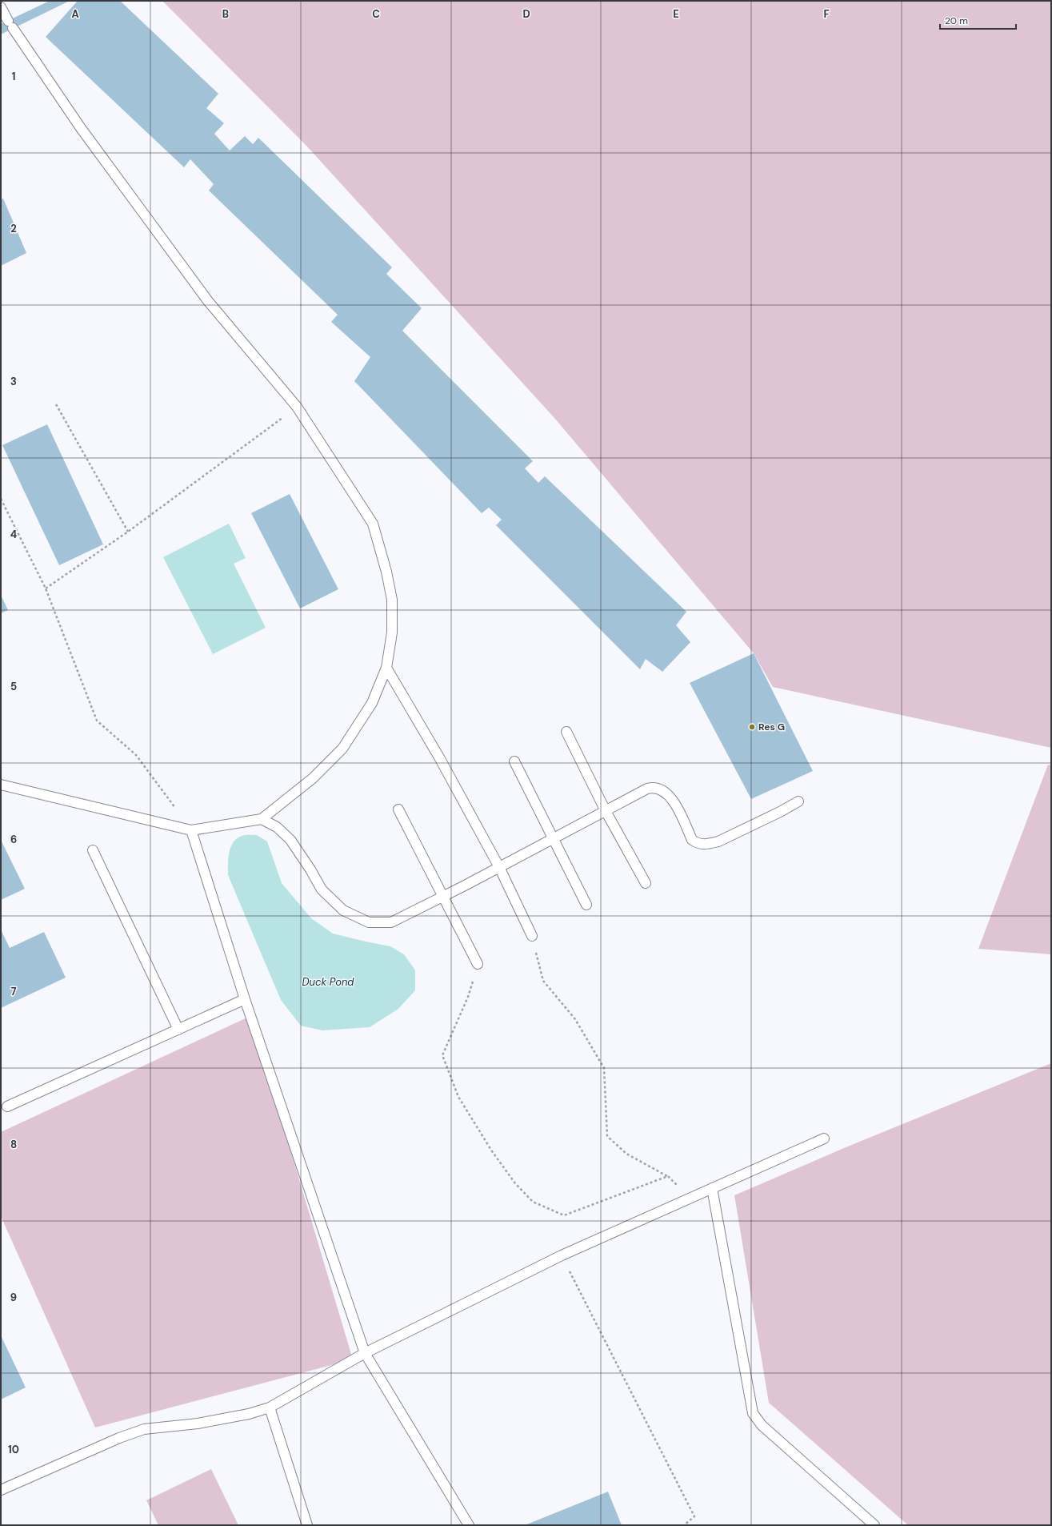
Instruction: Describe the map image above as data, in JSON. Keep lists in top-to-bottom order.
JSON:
{
  "water": ["Duck Pond"],
  "places": ["Res G"],
  "scale_bar": "20 m",
  "grid": {
    "columns": [
      "A",
      "B",
      "C",
      "D",
      "E",
      "F"
    ],
    "rows": [
      "1",
      "2",
      "3",
      "4",
      "5",
      "6",
      "7",
      "8",
      "9",
      "10"
    ]
  }
}
